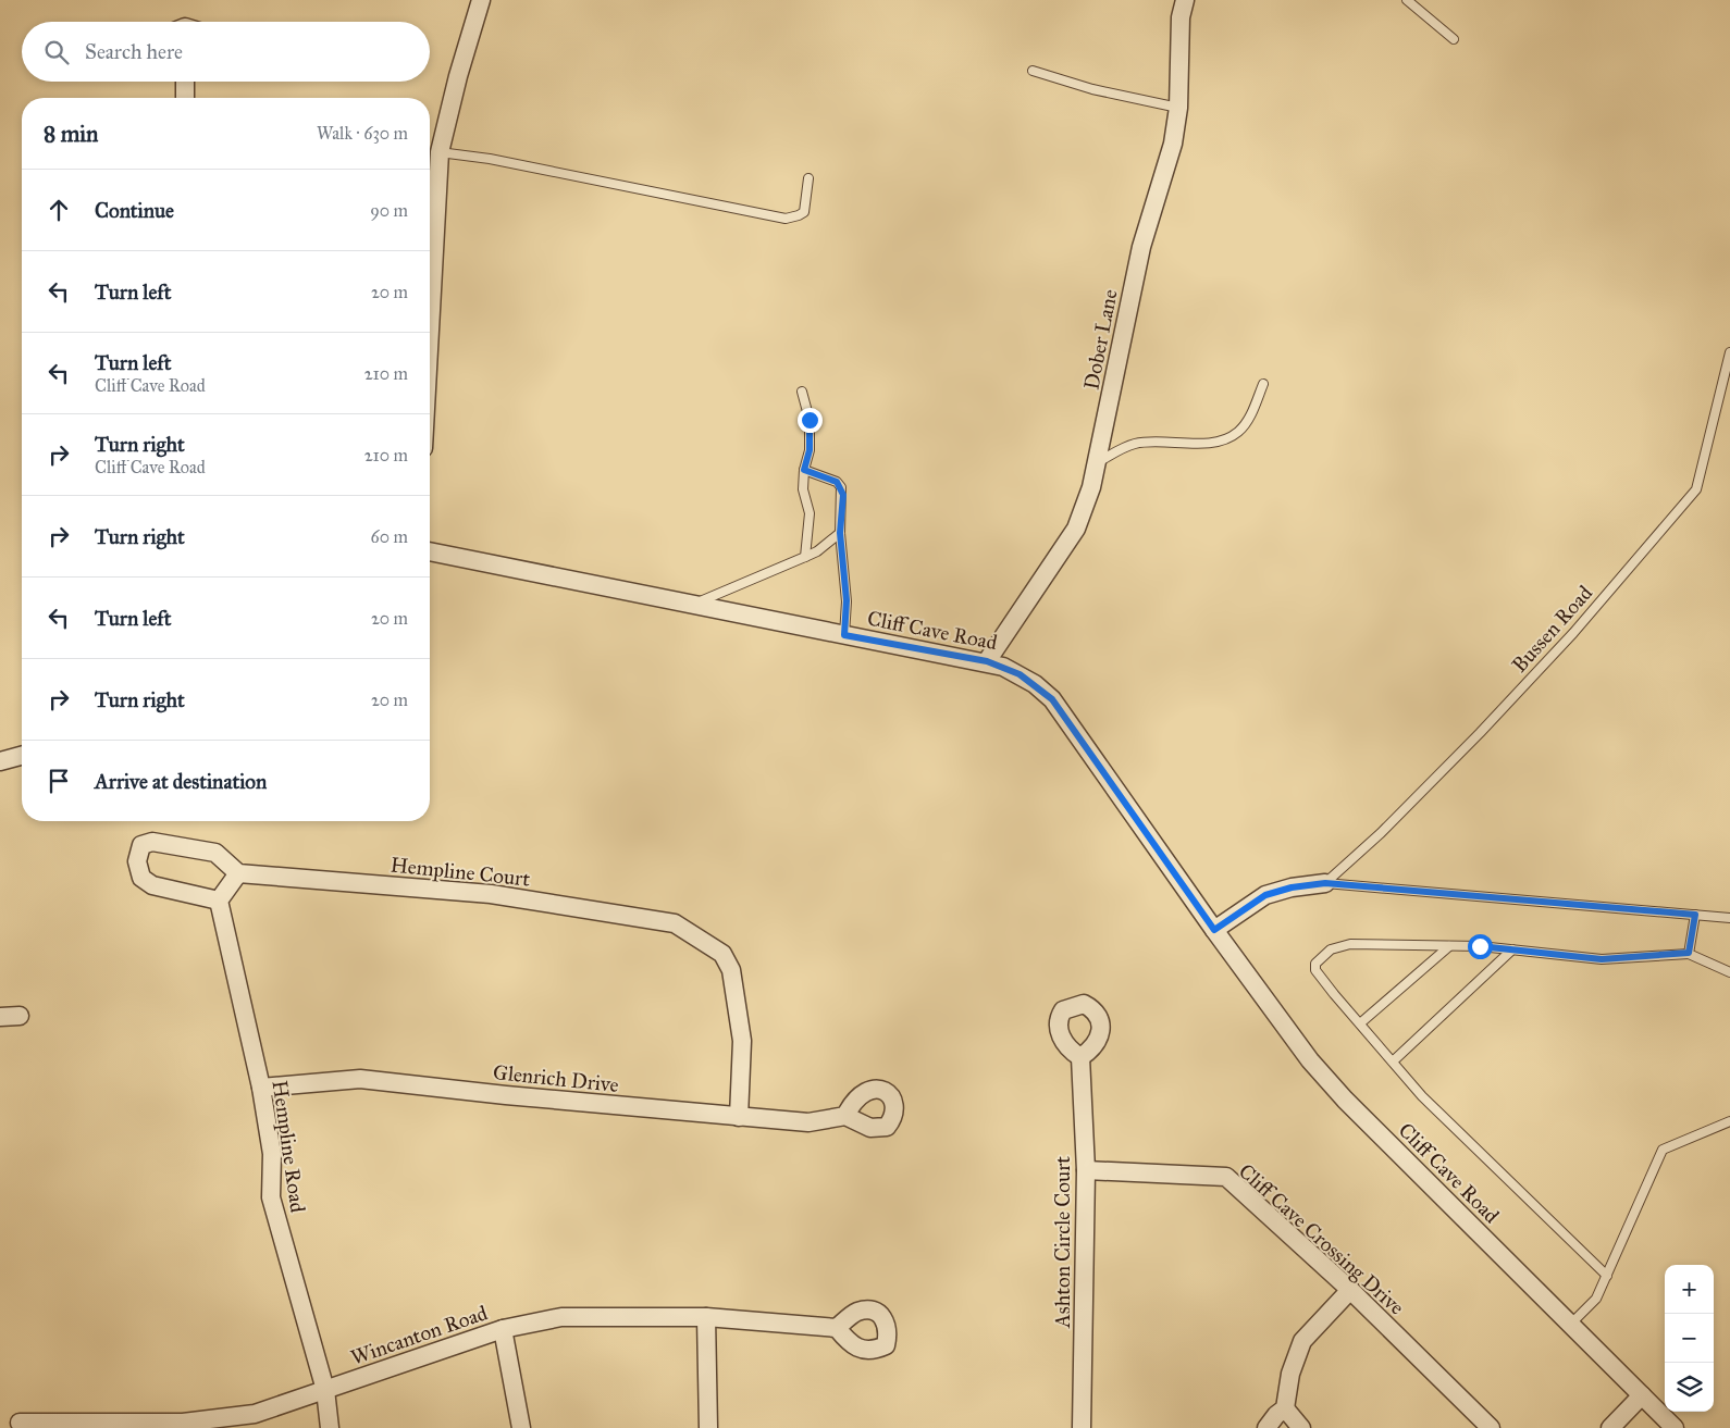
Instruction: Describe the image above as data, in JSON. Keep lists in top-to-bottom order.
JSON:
{
  "streets": {
    "street": [
      "Dober Lane",
      "Cliff Cave Road",
      "Hempline Court",
      "Glenrich Drive",
      "Hempline Road",
      "Cliff Cave Crossing Drive",
      "Ashton Circle Court",
      "Wincanton Road"
    ],
    "lane": ["Bussen Road"]
  },
  "crossings": [
    ["Dober Lane", "Cliff Cave Road"],
    ["Hempline Court", "Glenrich Drive"],
    ["Glenrich Drive", "Hempline Road"],
    ["Hempline Road", "Wincanton Road"],
    ["Cliff Cave Crossing Drive", "Ashton Circle Court"]
  ],
  "page": {
    "search": "Search here",
    "heading": ["8 min", "Walk · 630 m"],
    "list": [
      ["Continue", "90 m"],
      ["Turn left", "20 m"],
      ["Turn left", "Cliff Cave Road", "210 m"],
      ["Turn right", "Cliff Cave Road", "210 m"],
      ["Turn right", "60 m"],
      ["Turn left", "20 m"],
      ["Turn right", "20 m"],
      "Arrive at destination"
    ],
    "map_buttons": ["+", "−"]
  }
}
